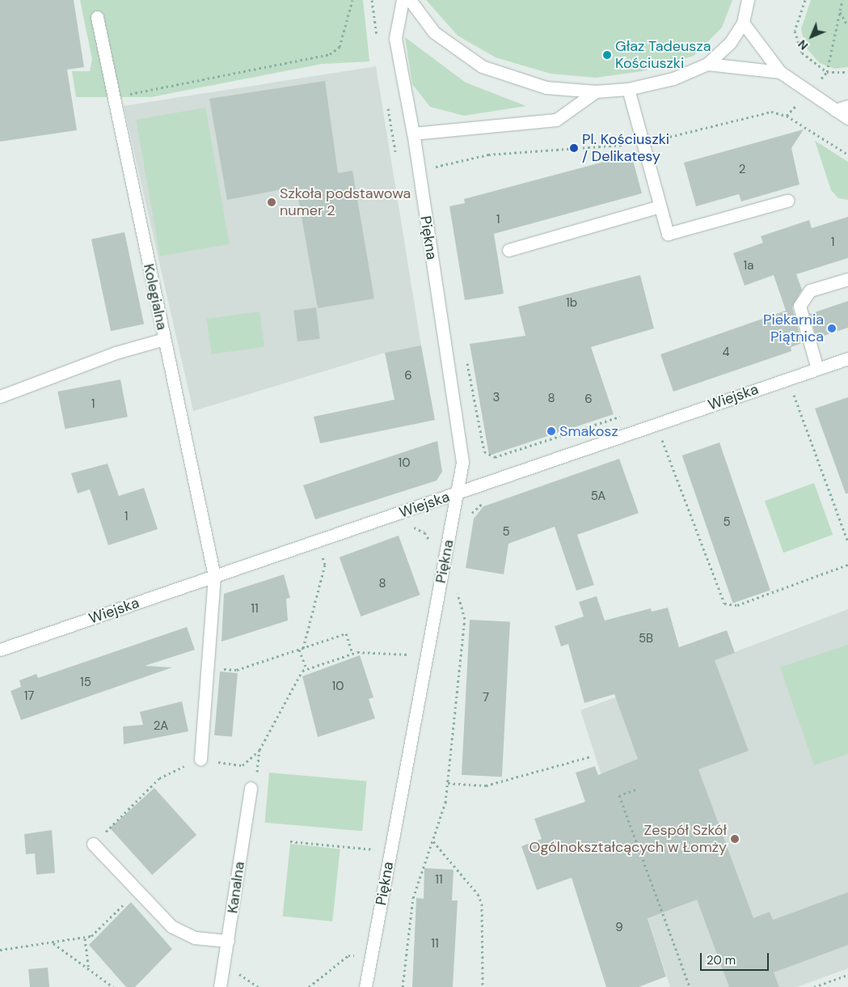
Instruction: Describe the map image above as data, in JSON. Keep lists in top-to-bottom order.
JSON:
{
  "streets": {
    "street": [
      "Piękna",
      "Kolegialna",
      "Wiejska",
      "Kanalna"
    ]
  },
  "crossings": [
    ["Piękna", "Wiejska"],
    ["Kolegialna", "Wiejska"]
  ],
  "places": [
    "Głaz Tadeusza Kościuszki",
    "Pl. Kościuszki / Delikatesy",
    "Szkoła podstawowa numer 2",
    "Piekarnia Piątnica",
    "Smakosz",
    "Zespół Szkół Ogólnokształcących w Łomży"
  ],
  "house_numbers": [
    "2",
    "1",
    "1",
    "1a",
    "1b",
    "4",
    "6",
    "3",
    "8",
    "6",
    "1",
    "10",
    "5A",
    "1",
    "5",
    "5",
    "8",
    "11",
    "5B",
    "15",
    "10",
    "17",
    "7",
    "2A",
    "11",
    "9",
    "11"
  ],
  "scale_bar": "20 m",
  "north": "bottom left"
}
